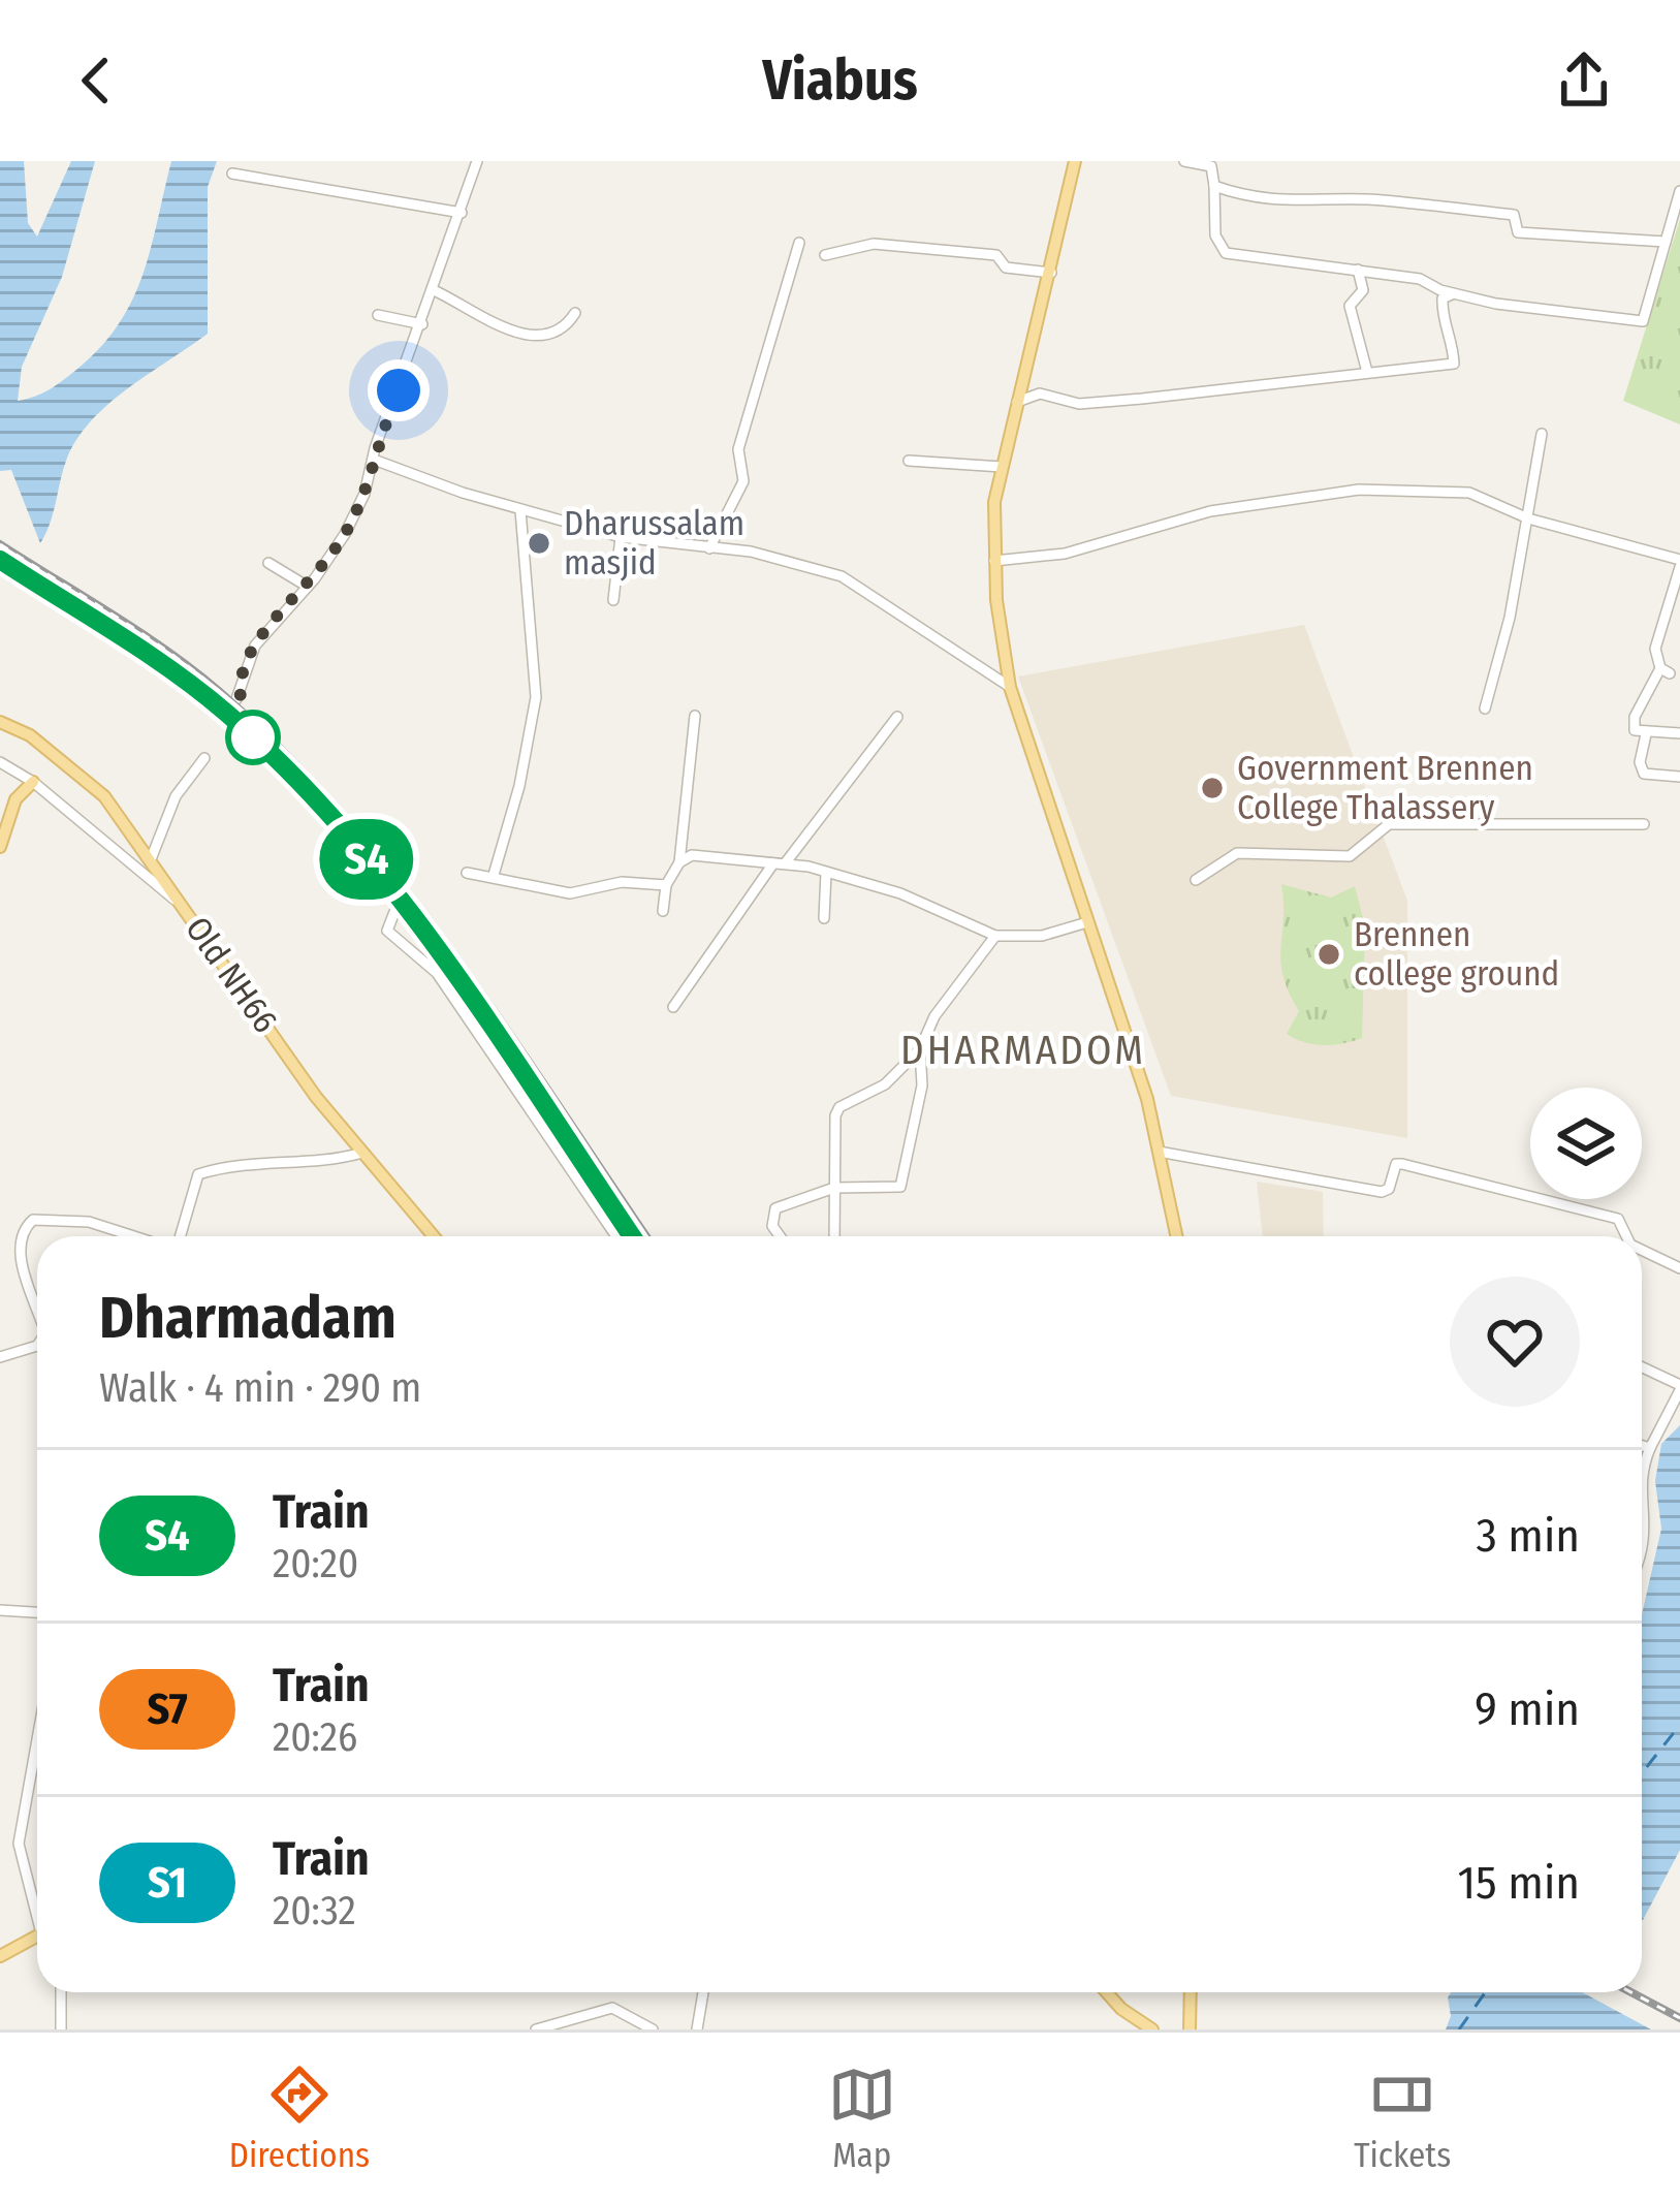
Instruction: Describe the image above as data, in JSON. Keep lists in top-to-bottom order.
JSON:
{
  "streets": {
    "main road": ["Old NH66"]
  },
  "districts": ["DHARMADOM"],
  "places": ["Dharussalam masjid", "Government Brennen College Thalassery", "Brennen college ground"],
  "page": {
    "header": "Viabus",
    "on_map": "S4",
    "heading": ["Dharmadam", "Walk · 4 min · 290 m"],
    "list": [
      {
        "mark": "S4",
        "name": "Train",
        "note": "20:20",
        "value": "3 min"
      },
      {
        "mark": "S7",
        "name": "Train",
        "note": "20:26",
        "value": "9 min"
      },
      {
        "mark": "S1",
        "name": "Train",
        "note": "20:32",
        "value": "15 min"
      }
    ],
    "tabs": ["Directions", "Map", "Tickets"]
  }
}
